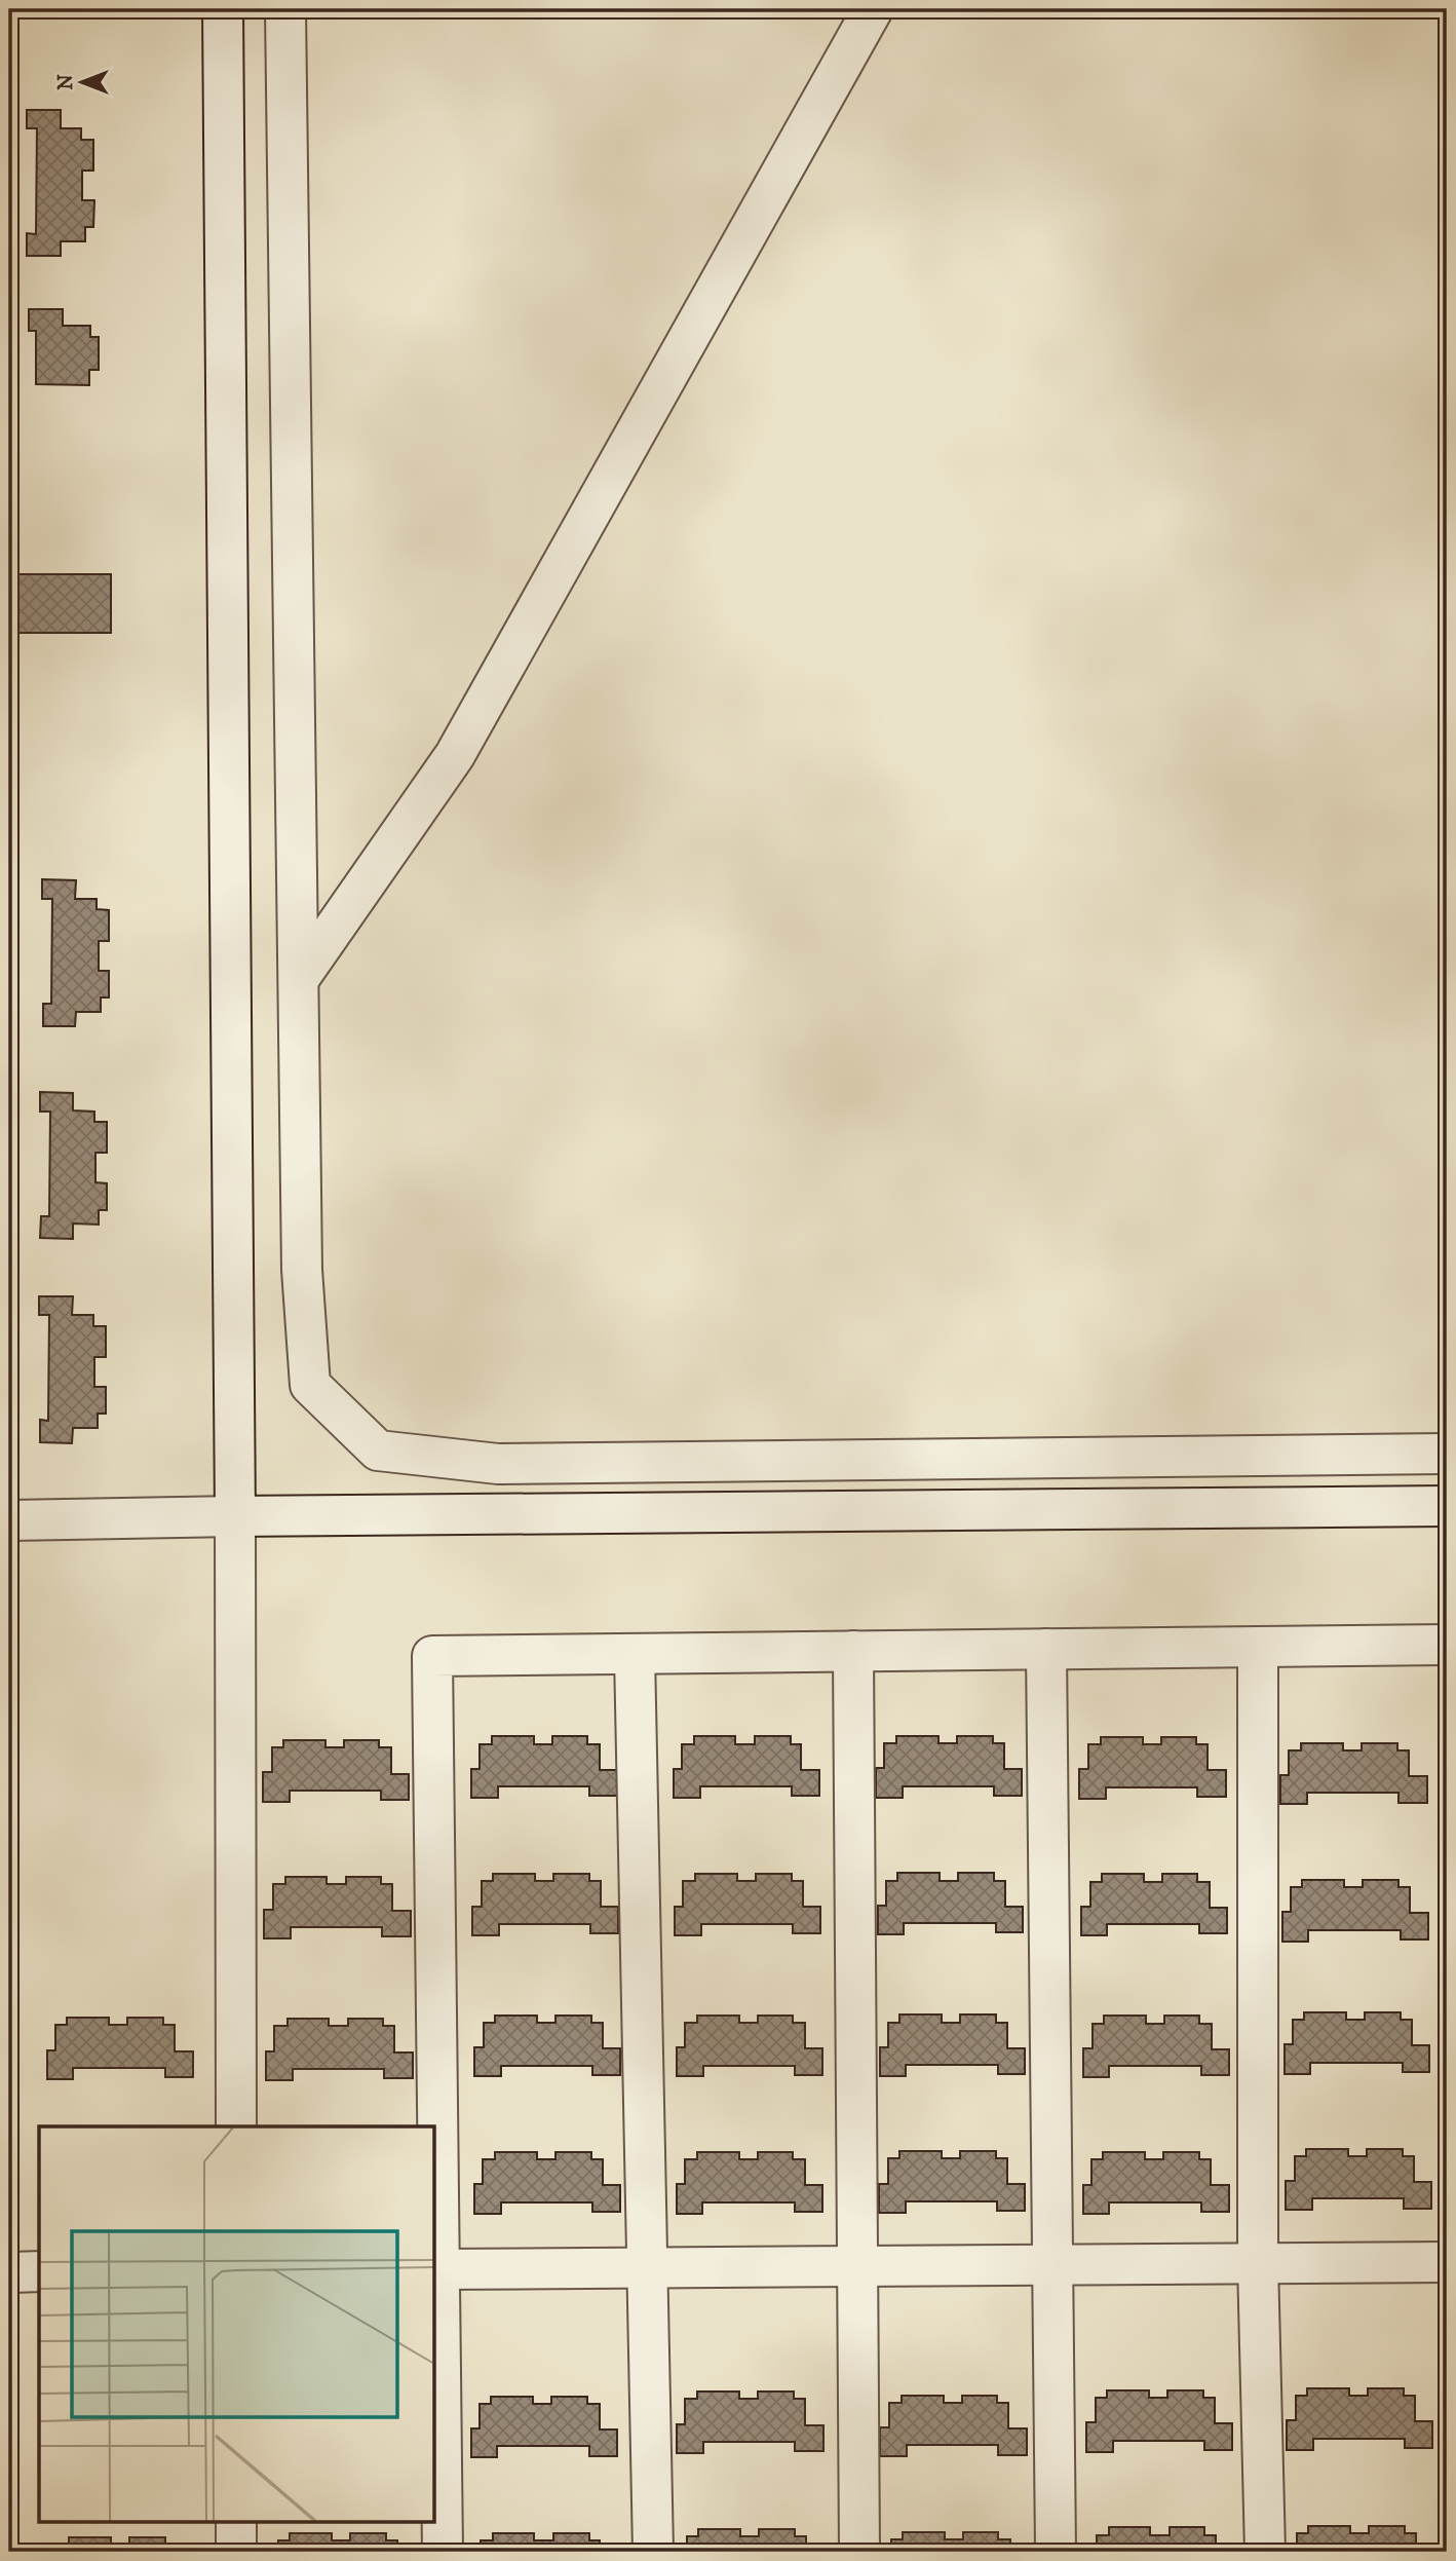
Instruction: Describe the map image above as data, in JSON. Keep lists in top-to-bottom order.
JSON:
{
  "north": "left"
}
